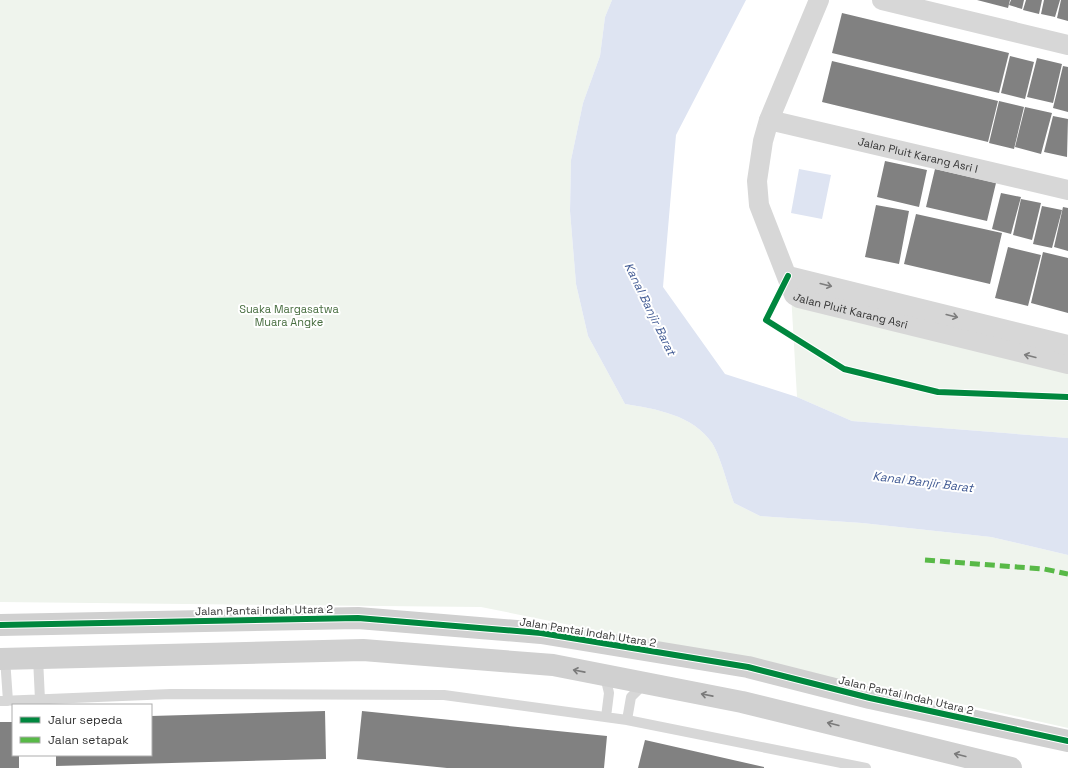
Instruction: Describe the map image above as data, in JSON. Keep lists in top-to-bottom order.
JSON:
{
  "streets": {
    "street": ["Jalan Pluit Karang Asri I", "Jalan Pluit Karang Asri", "Jalan Pantai Indah Utara 2"]
  },
  "crossings": [
    ["Jalan Pluit Karang Asri I", "Jalan Pluit Karang Asri"]
  ],
  "water": ["Kanal Banjir Barat"],
  "parks": ["Suaka Margasatwa Muara Angke"],
  "legend": ["Jalur sepeda", "Jalan setapak"]
}
